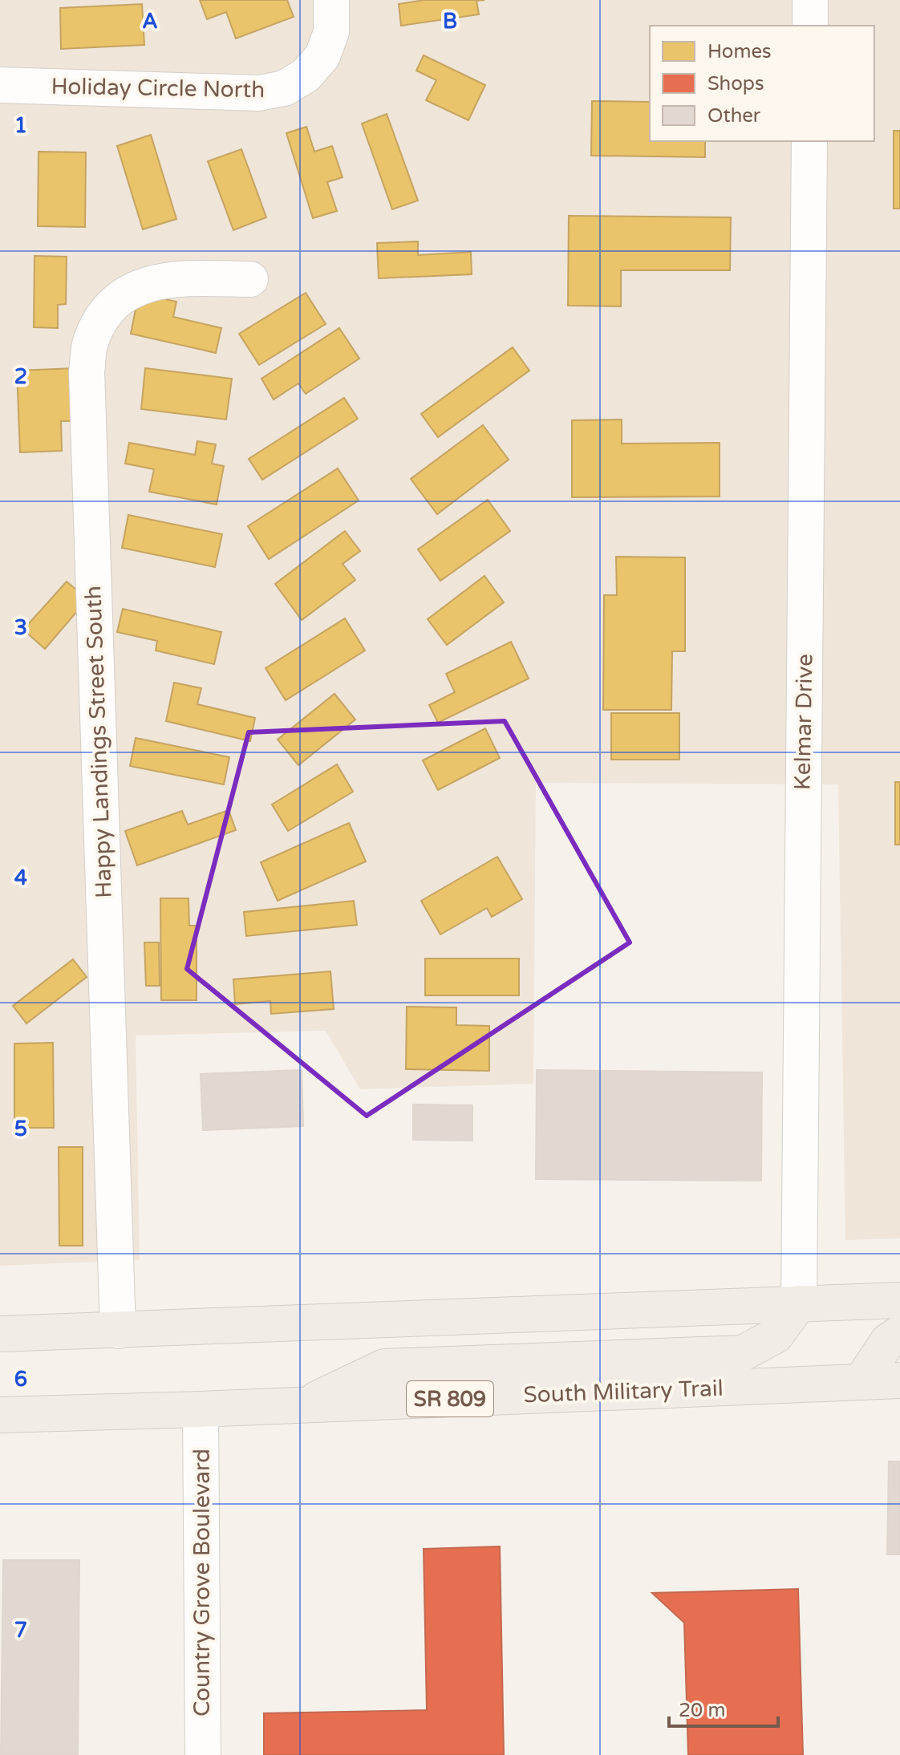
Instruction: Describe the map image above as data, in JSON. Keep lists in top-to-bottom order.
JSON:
{
  "streets": {
    "main road": ["South Military Trail", "SR 809"],
    "street": [
      "Holiday Circle North",
      "Kelmar Drive",
      "Happy Landings Street South",
      "Country Grove Boulevard"
    ]
  },
  "crossings": [
    ["South Military Trail", "Country Grove Boulevard"]
  ],
  "legend": ["Homes", "Shops", "Other"],
  "scale_bar": "20 m",
  "grid": {
    "columns": ["A", "B"],
    "rows": [
      "1",
      "2",
      "3",
      "4",
      "5",
      "6",
      "7"
    ]
  }
}
